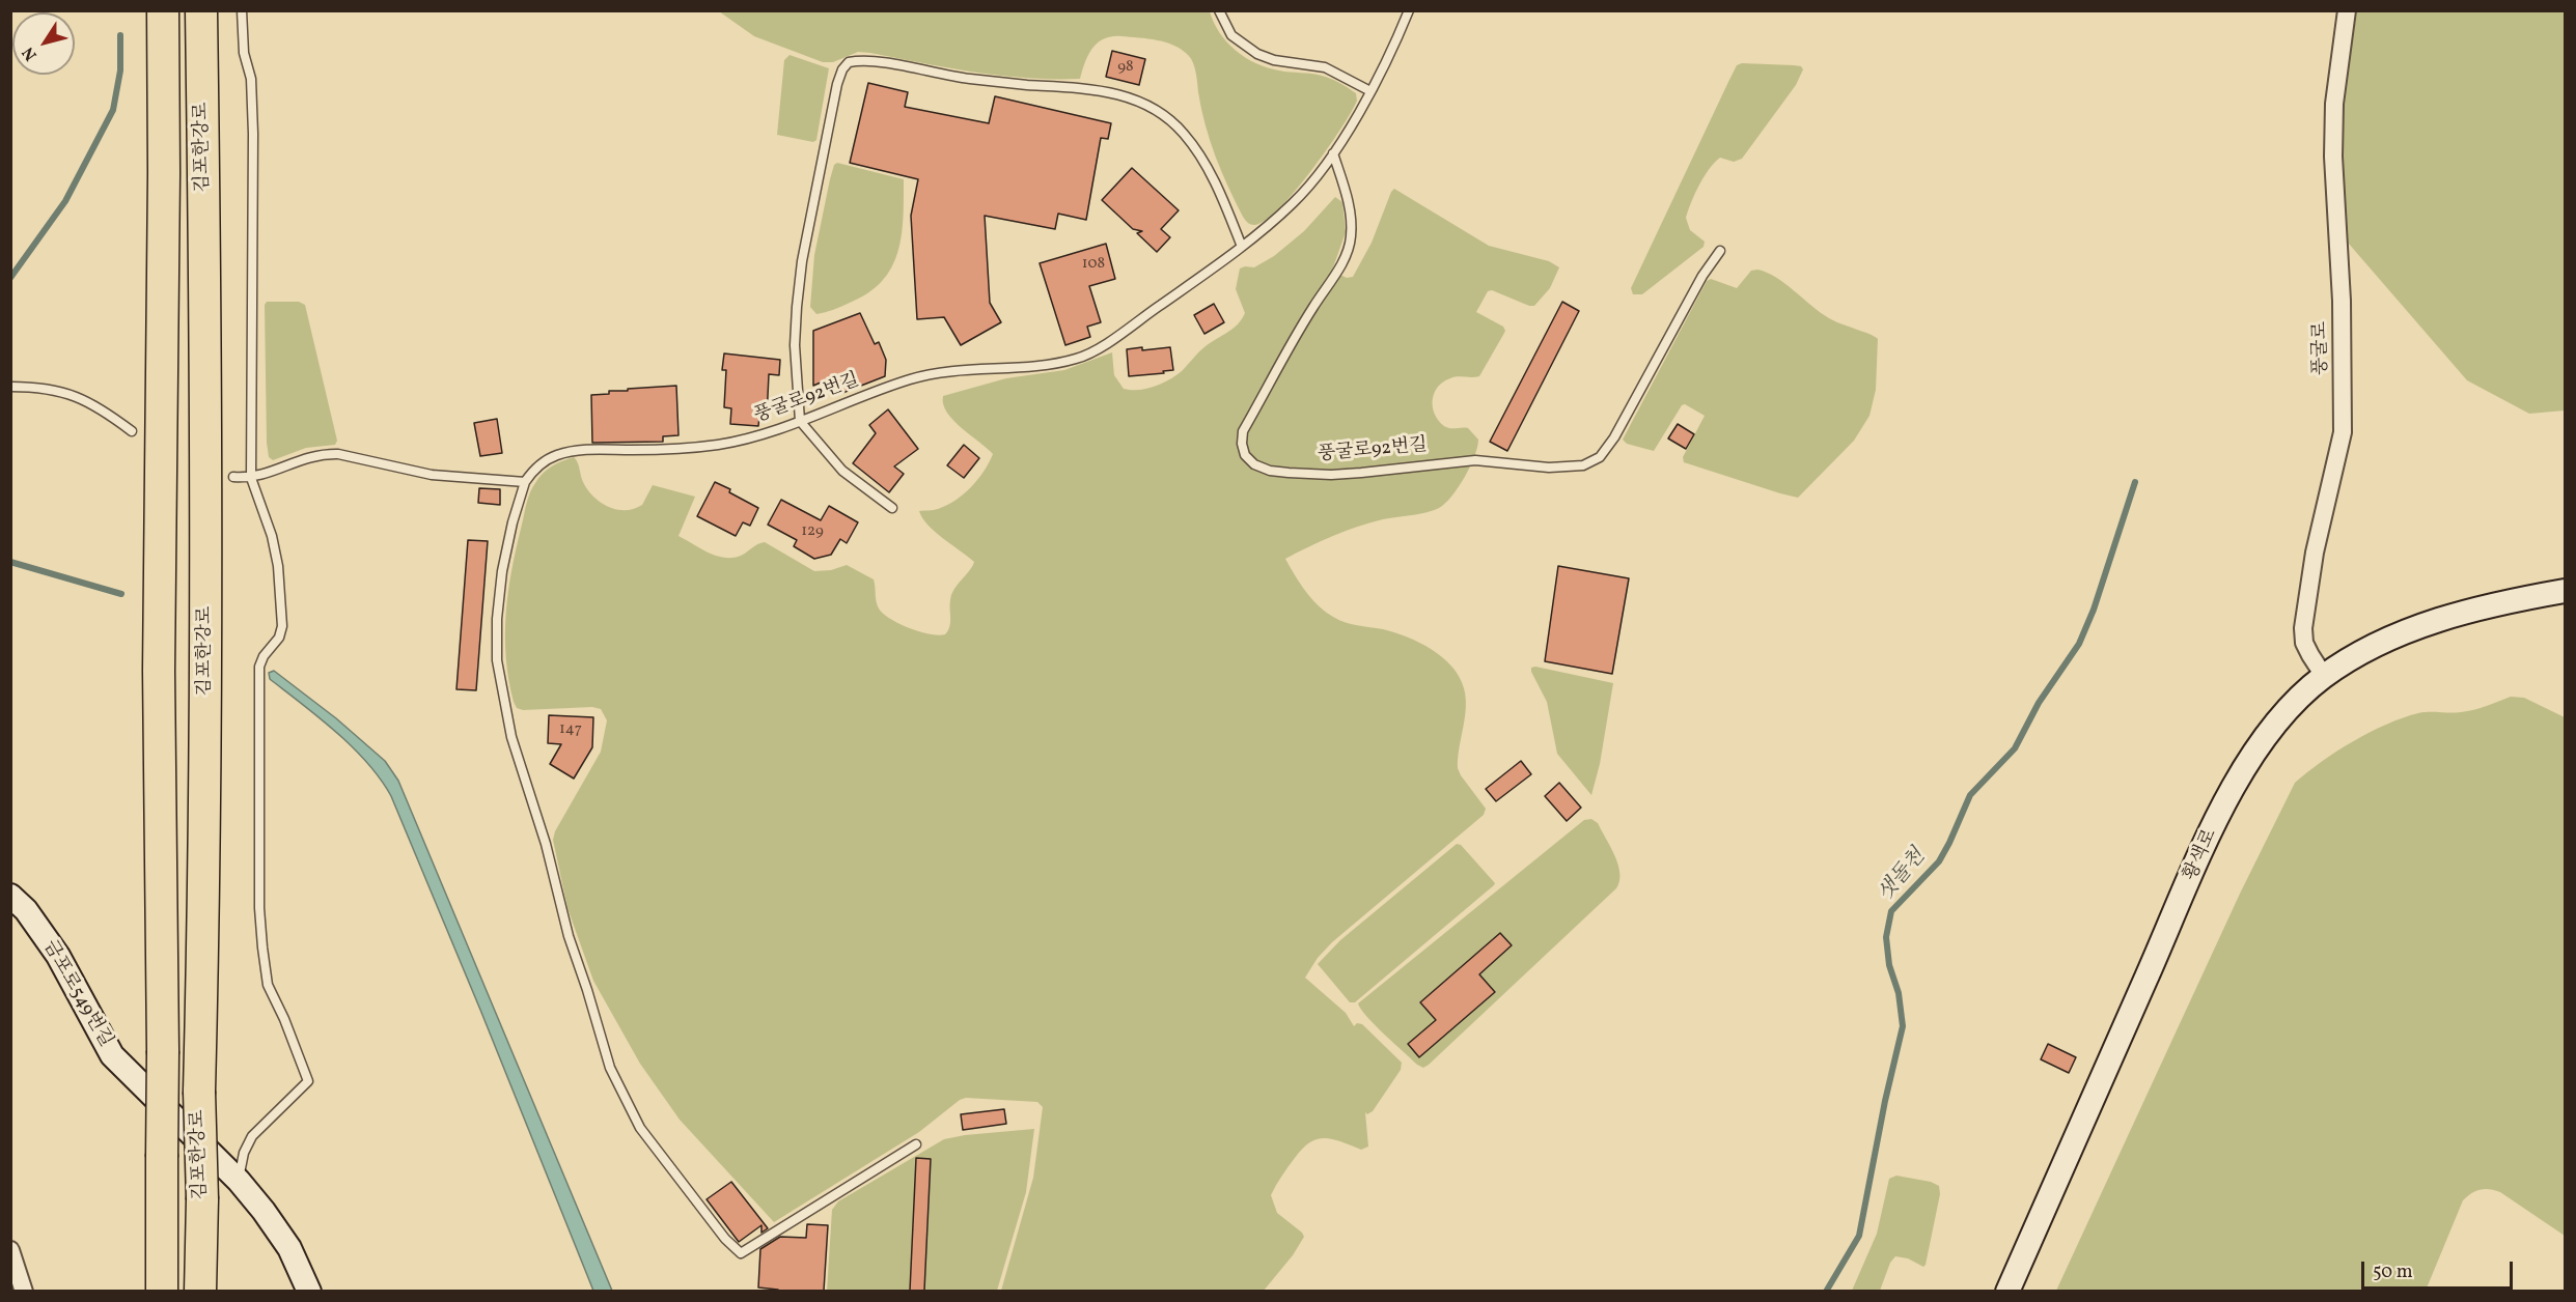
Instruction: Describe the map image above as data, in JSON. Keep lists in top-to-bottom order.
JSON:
{
  "streets": {
    "highway": ["김포한강로"],
    "street": ["풍굴로", "황색로", "금포로549번길"],
    "lane": ["풍굴로92번길"]
  },
  "crossings": [
    ["풍굴로", "황색로"]
  ],
  "water": ["샛돌천"],
  "house_numbers": [
    "98",
    "108",
    "129",
    "147"
  ],
  "scale_bar": "50 m",
  "north": "bottom left"
}
